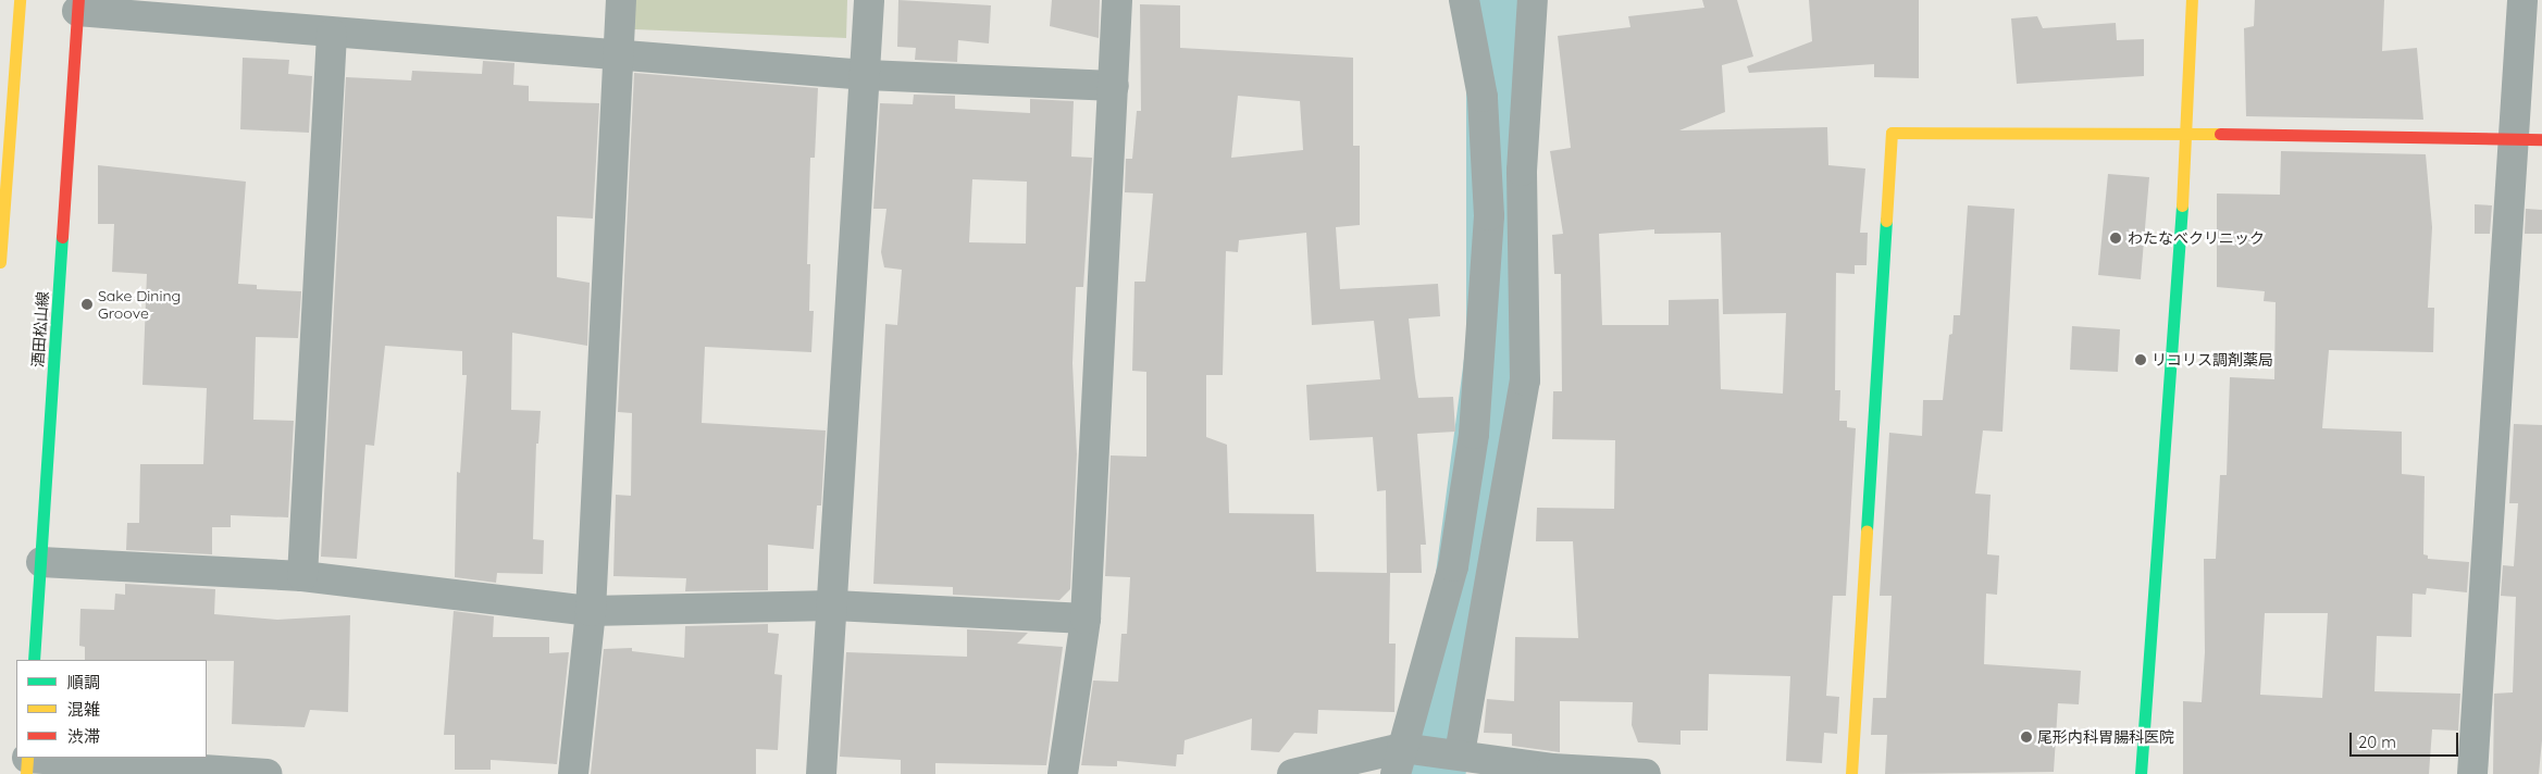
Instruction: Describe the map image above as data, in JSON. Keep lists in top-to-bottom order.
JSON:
{
  "streets": {
    "street": ["酒田松山線"]
  },
  "places": [
    "わたなべクリニック",
    "Sake Dining Groove",
    "リコリス調剤薬局",
    "尾形内科胃腸科医院"
  ],
  "legend": ["順調", "混雑", "渋滞"],
  "scale_bar": "20 m"
}
